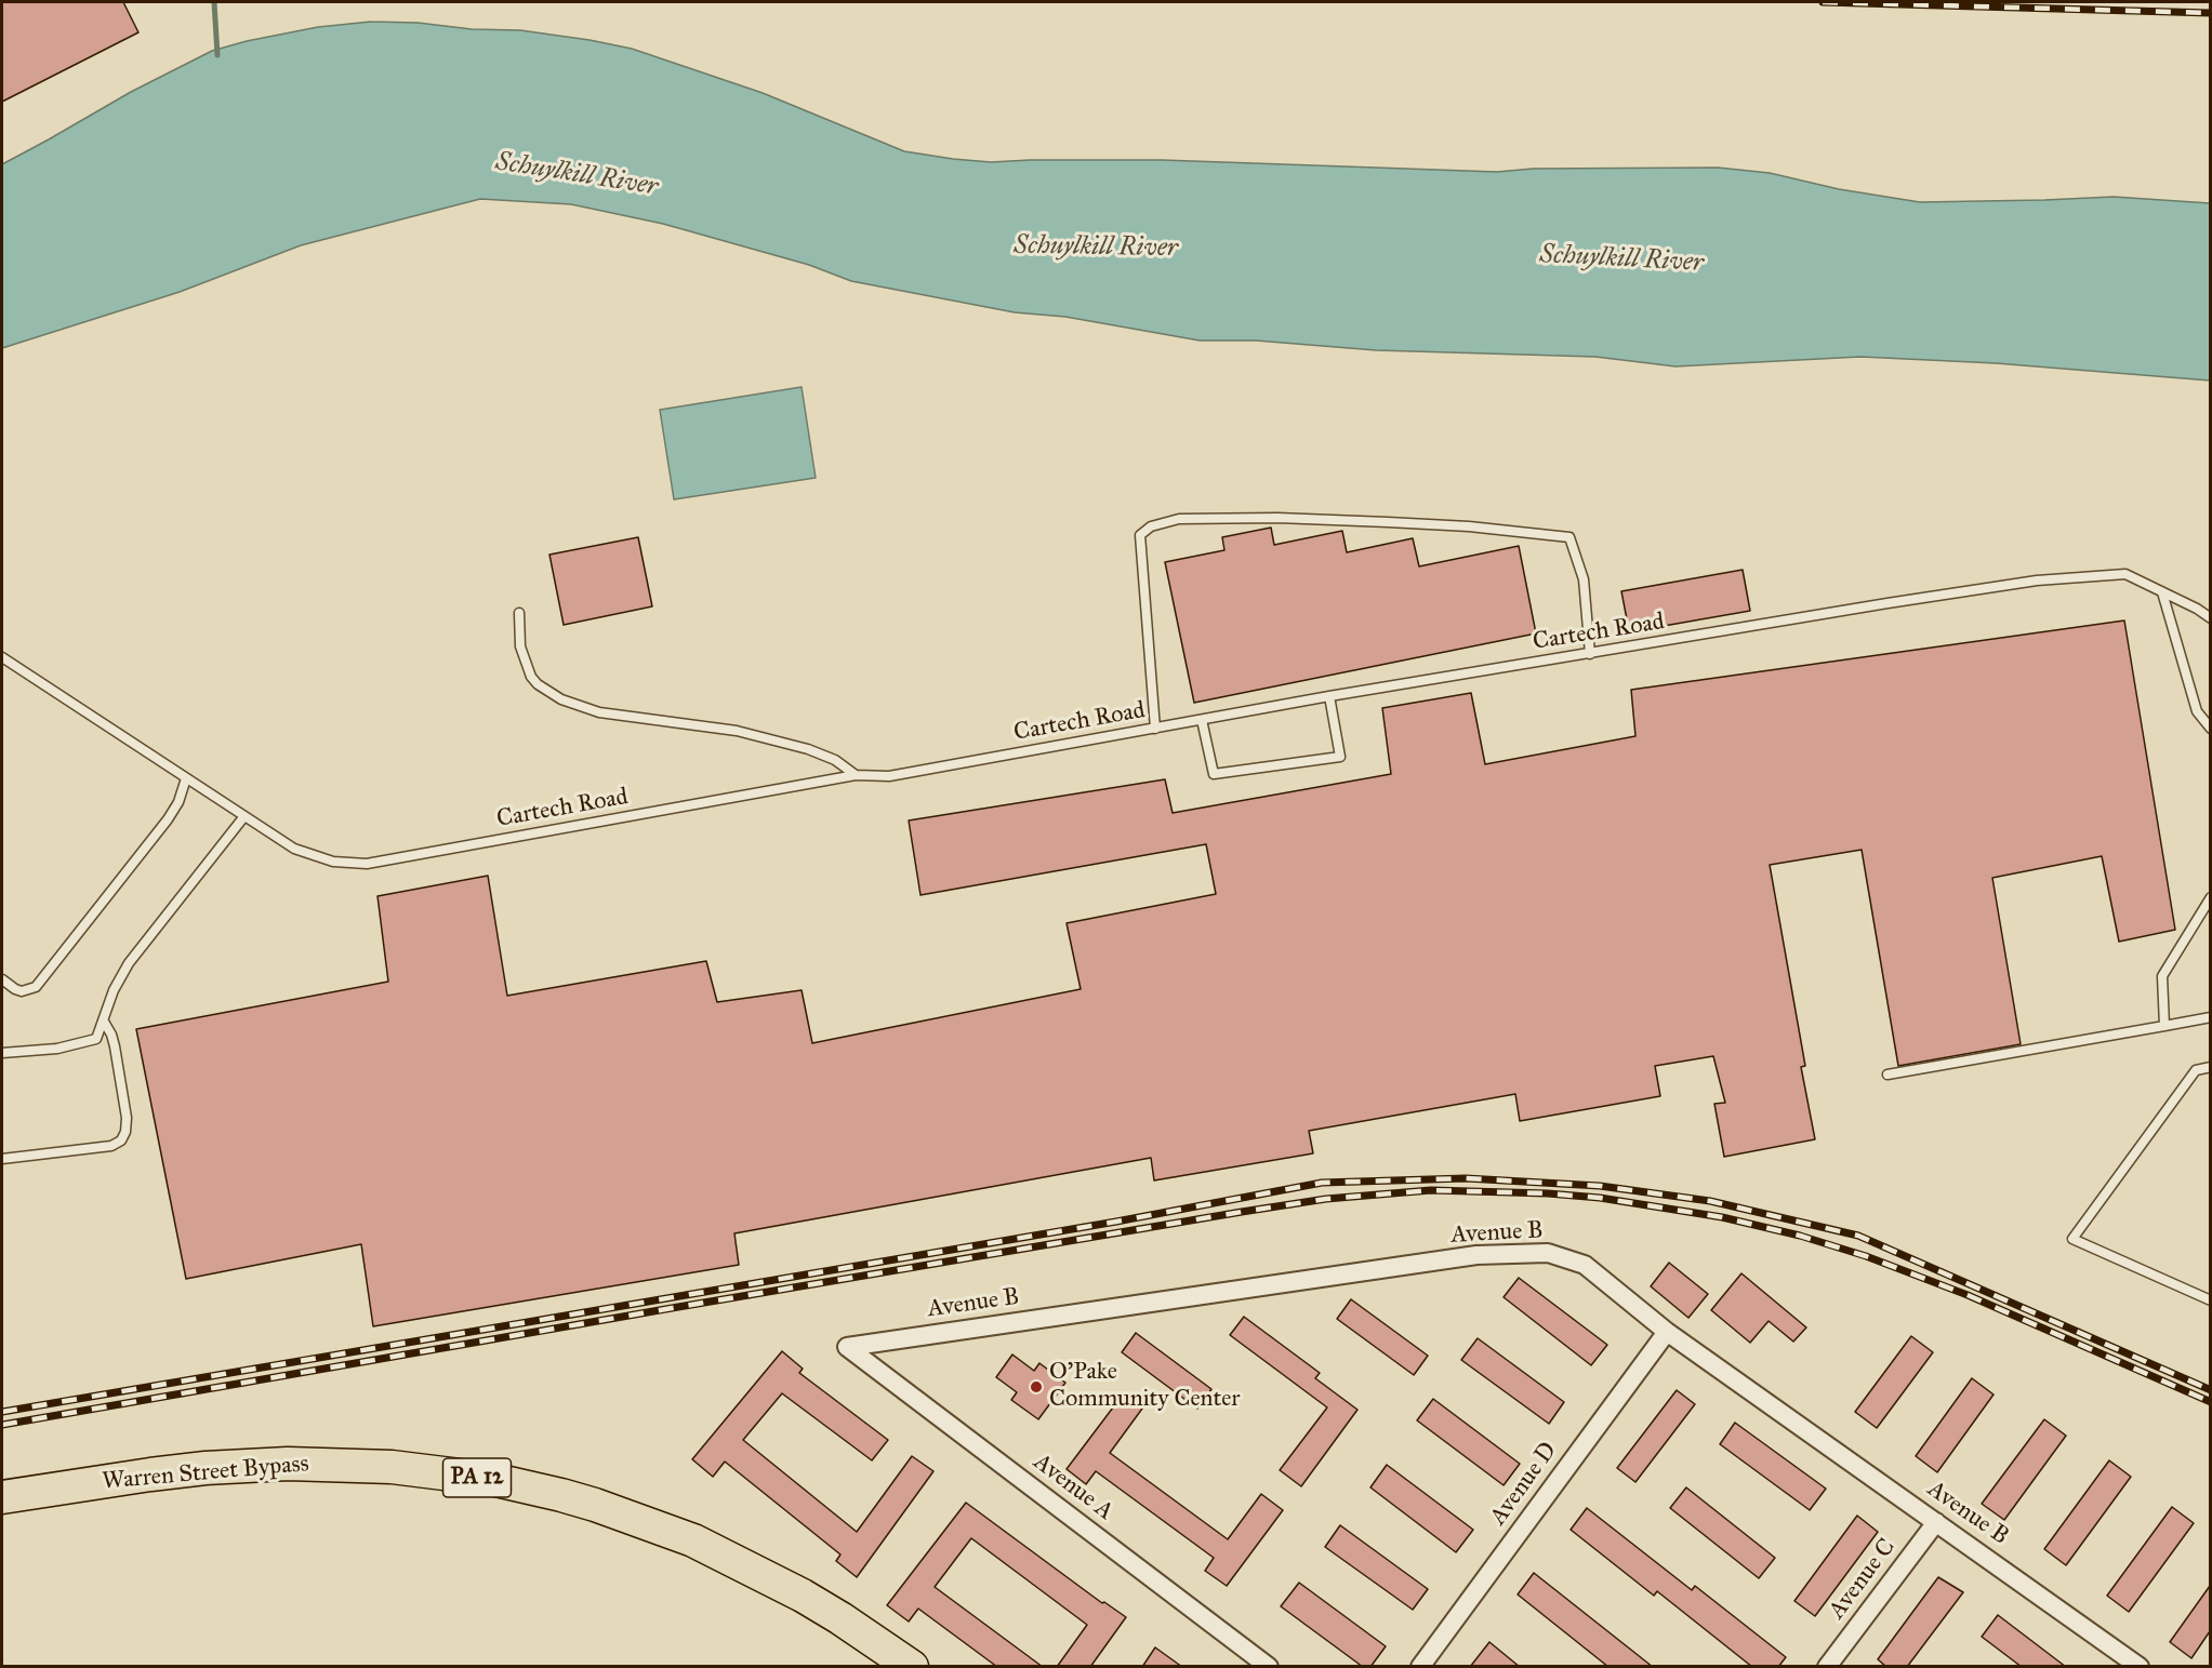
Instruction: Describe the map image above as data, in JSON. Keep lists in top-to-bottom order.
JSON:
{
  "streets": {
    "highway": ["Warren Street Bypass", "PA 12"],
    "street": [
      "Avenue B",
      "Avenue D",
      "Avenue A",
      "Avenue C"
    ],
    "lane": ["Cartech Road"]
  },
  "crossings": [
    ["Avenue B", "Avenue D"],
    ["Avenue B", "Avenue A"],
    ["Avenue B", "Avenue C"]
  ],
  "water": ["Schuylkill River"],
  "places": ["O’Pake Community Center"]
}
